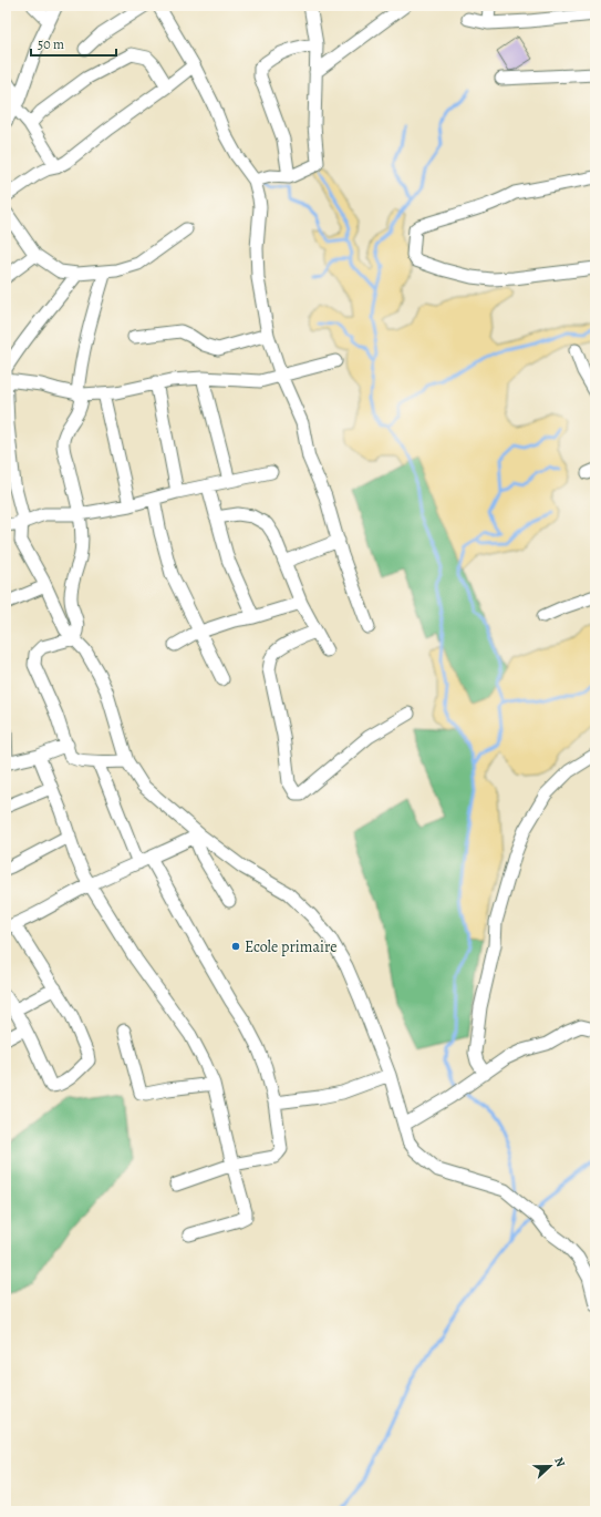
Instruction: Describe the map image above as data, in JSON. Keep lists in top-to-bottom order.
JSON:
{
  "places": ["Ecole primaire"],
  "scale_bar": "50 m",
  "north": "right"
}
